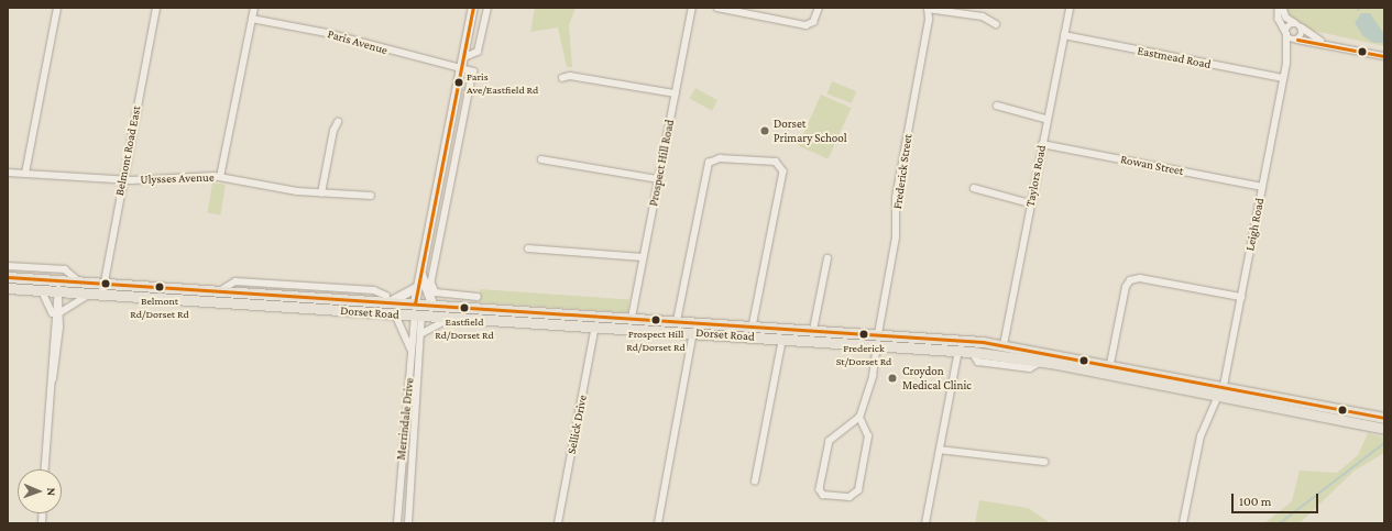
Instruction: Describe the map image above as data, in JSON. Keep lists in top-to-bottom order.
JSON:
{
  "streets": {
    "main road": ["Dorset Road"],
    "street": [
      "Paris Avenue",
      "Eastmead Road",
      "Belmont Road East",
      "Prospect Hill Road",
      "Rowan Street",
      "Frederick Street",
      "Taylors Road",
      "Ulysses Avenue",
      "Leigh Road",
      "Merrindale Drive",
      "Sellick Drive"
    ]
  },
  "crossings": [
    ["Eastmead Road", "Taylors Road"],
    ["Eastmead Road", "Leigh Road"],
    ["Belmont Road East", "Ulysses Avenue"],
    ["Belmont Road East", "Dorset Road"],
    ["Prospect Hill Road", "Dorset Road"],
    ["Rowan Street", "Taylors Road"],
    ["Rowan Street", "Leigh Road"],
    ["Frederick Street", "Dorset Road"],
    ["Taylors Road", "Dorset Road"],
    ["Leigh Road", "Dorset Road"],
    ["Dorset Road", "Merrindale Drive"],
    ["Dorset Road", "Sellick Drive"]
  ],
  "places": [
    "Paris Ave/Eastfield Rd",
    "Dorset Primary School",
    "Belmont Rd/Dorset Rd",
    "Eastfield Rd/Dorset Rd",
    "Prospect Hill Rd/Dorset Rd",
    "Frederick St/Dorset Rd",
    "Croydon Medical Clinic"
  ],
  "scale_bar": "100 m",
  "north": "right"
}
